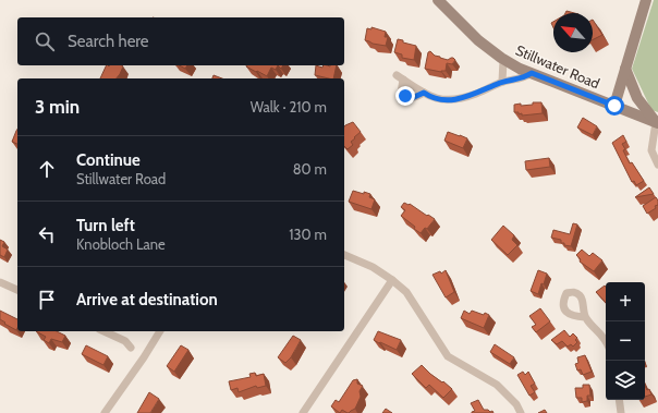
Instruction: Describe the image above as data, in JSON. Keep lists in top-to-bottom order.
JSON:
{
  "streets": {
    "main road": ["Stillwater Road"]
  },
  "north": "top left",
  "page": {
    "search": "Search here",
    "heading": ["3 min", "Walk · 210 m"],
    "list": [
      ["Continue", "Stillwater Road", "80 m"],
      ["Turn left", "Knobloch Lane", "130 m"],
      "Arrive at destination"
    ],
    "map_buttons": ["+", "−"]
  }
}
